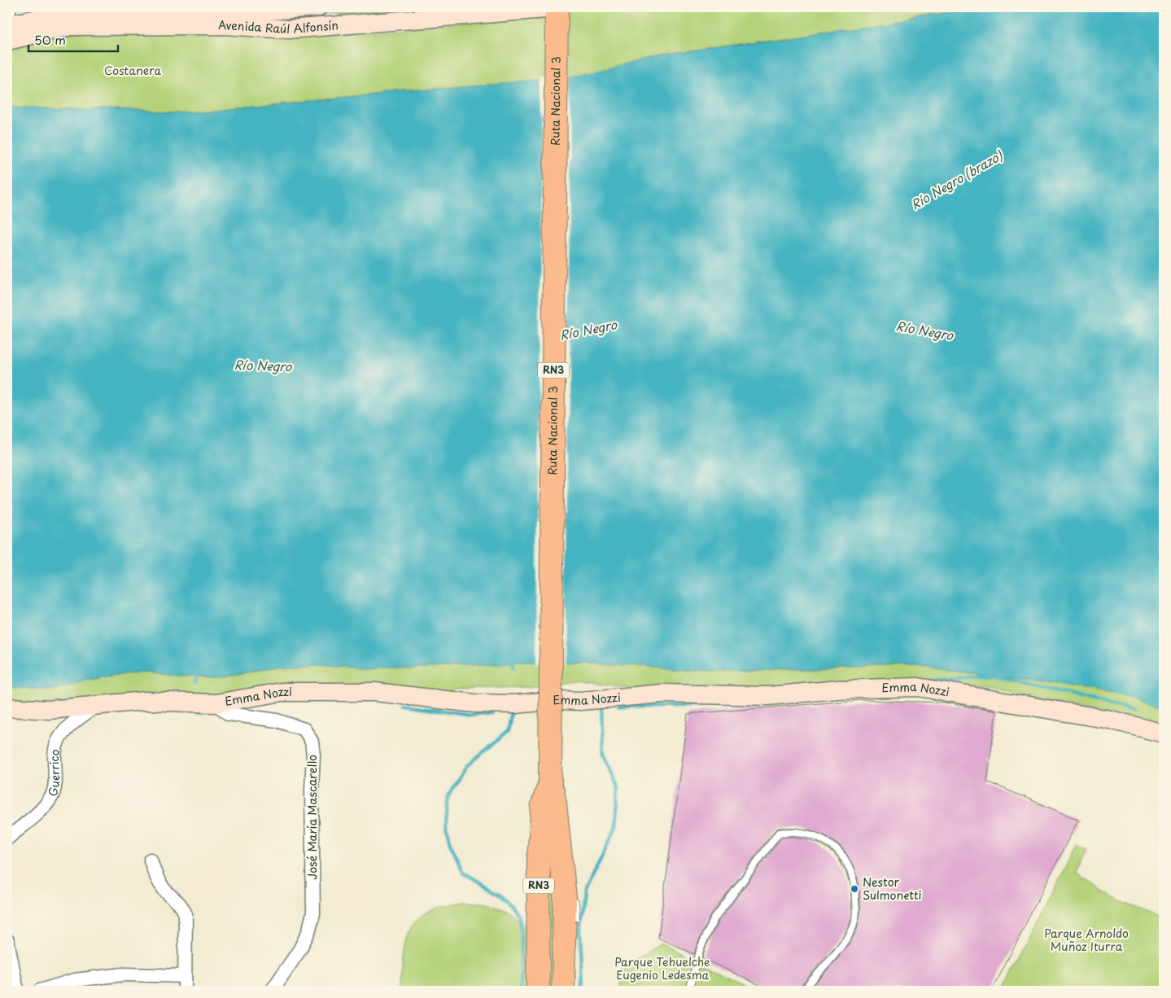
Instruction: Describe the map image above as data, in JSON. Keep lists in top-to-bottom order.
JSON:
{
  "streets": {
    "highway": ["Ruta Nacional 3", "RN3"],
    "street": [
      "Avenida Raúl Alfonsín",
      "Emma Nozzi",
      "Guerrico",
      "José María Mascarello"
    ]
  },
  "crossings": [
    ["Ruta Nacional 3", "RN3"],
    ["Emma Nozzi", "Guerrico"],
    ["Emma Nozzi", "José María Mascarello"]
  ],
  "water": ["Río Negro (brazo)", "Río Negro"],
  "parks": ["Costanera", "Parque Arnoldo Muñoz Iturra", "Parque Tehuelche Eugenio Ledesma"],
  "places": ["Nestor Sulmonetti"],
  "scale_bar": "50 m"
}
